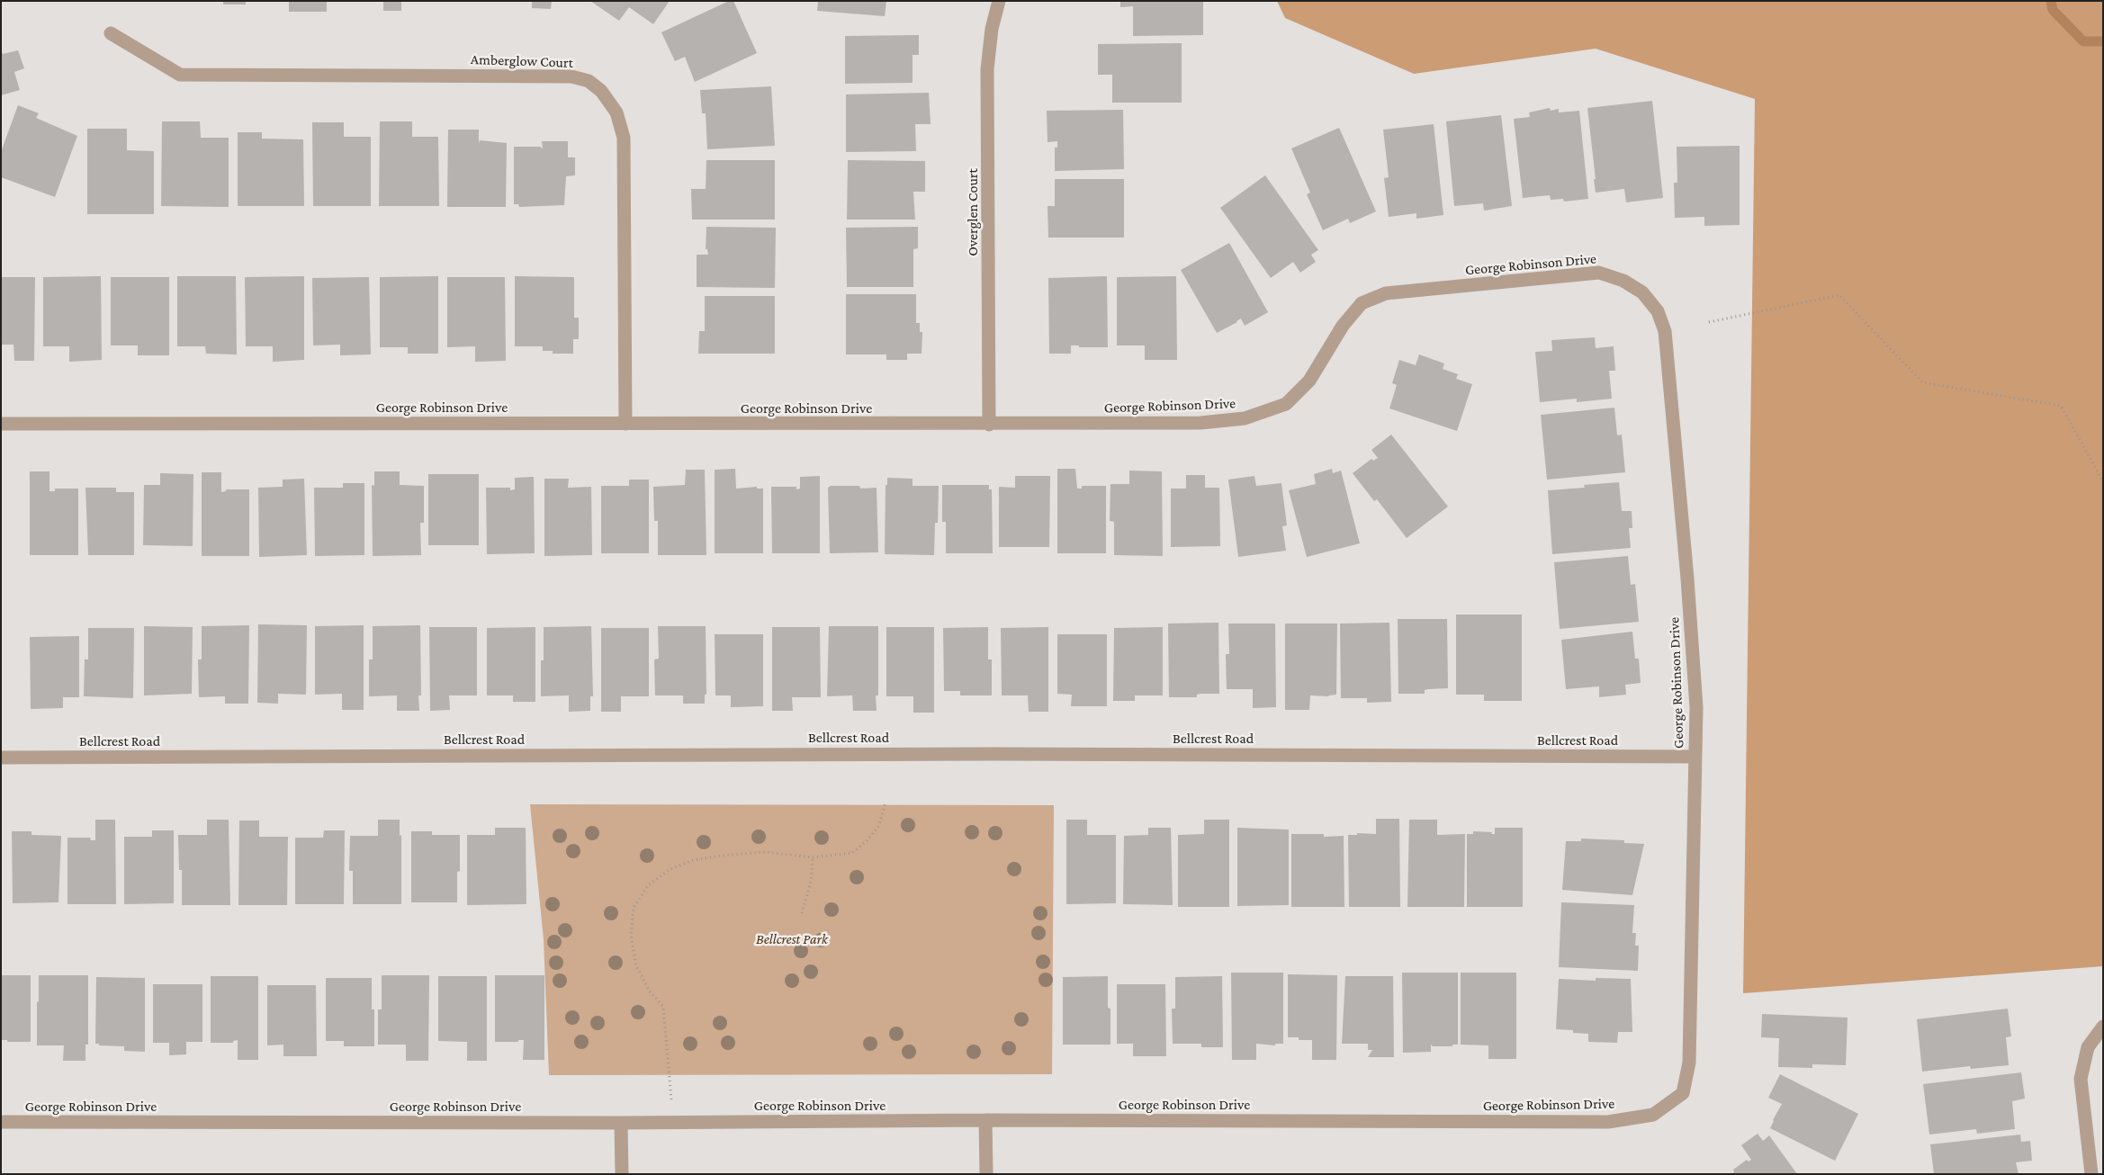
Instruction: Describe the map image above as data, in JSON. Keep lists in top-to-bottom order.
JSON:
{
  "streets": {
    "street": [
      "Amberglow Court",
      "Overglen Court",
      "George Robinson Drive",
      "Bellcrest Road"
    ]
  },
  "crossings": [
    ["Amberglow Court", "George Robinson Drive"],
    ["Overglen Court", "George Robinson Drive"],
    ["George Robinson Drive", "Bellcrest Road"]
  ],
  "parks": ["Bellcrest Park"]
}
